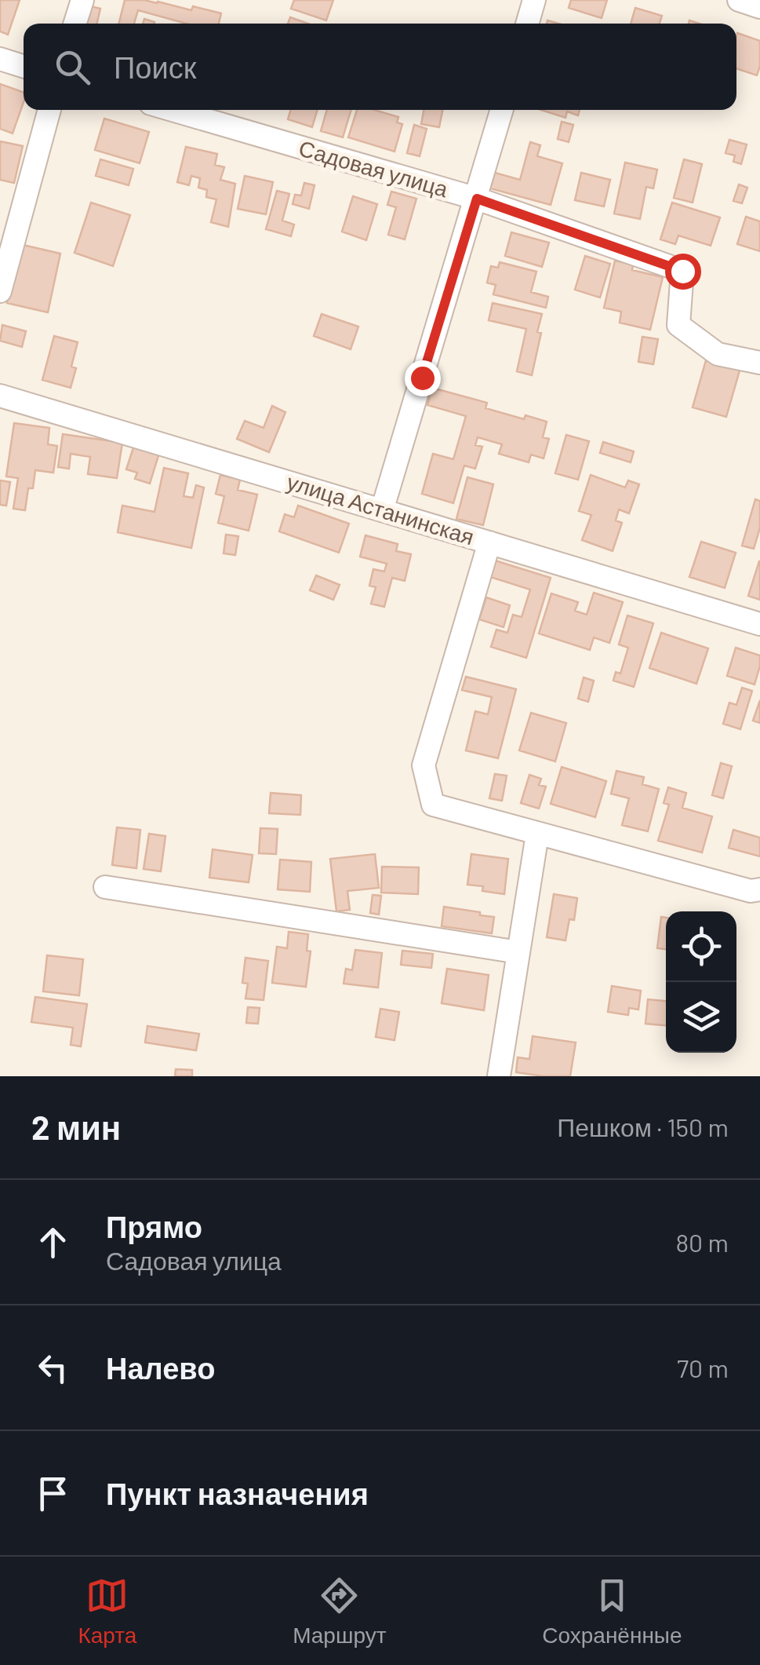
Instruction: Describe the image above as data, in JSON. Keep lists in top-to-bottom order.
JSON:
{
  "streets": {
    "street": ["Садовая улица", "улица Астанинская"]
  },
  "page": {
    "search": "Поиск",
    "heading": ["2 мин", "Пешком · 150 m"],
    "list": [
      ["Прямо", "Садовая улица", "80 m"],
      ["Налево", "70 m"],
      "Пункт назначения"
    ],
    "nav": ["Карта", "Маршрут", "Сохранённые"]
  }
}
